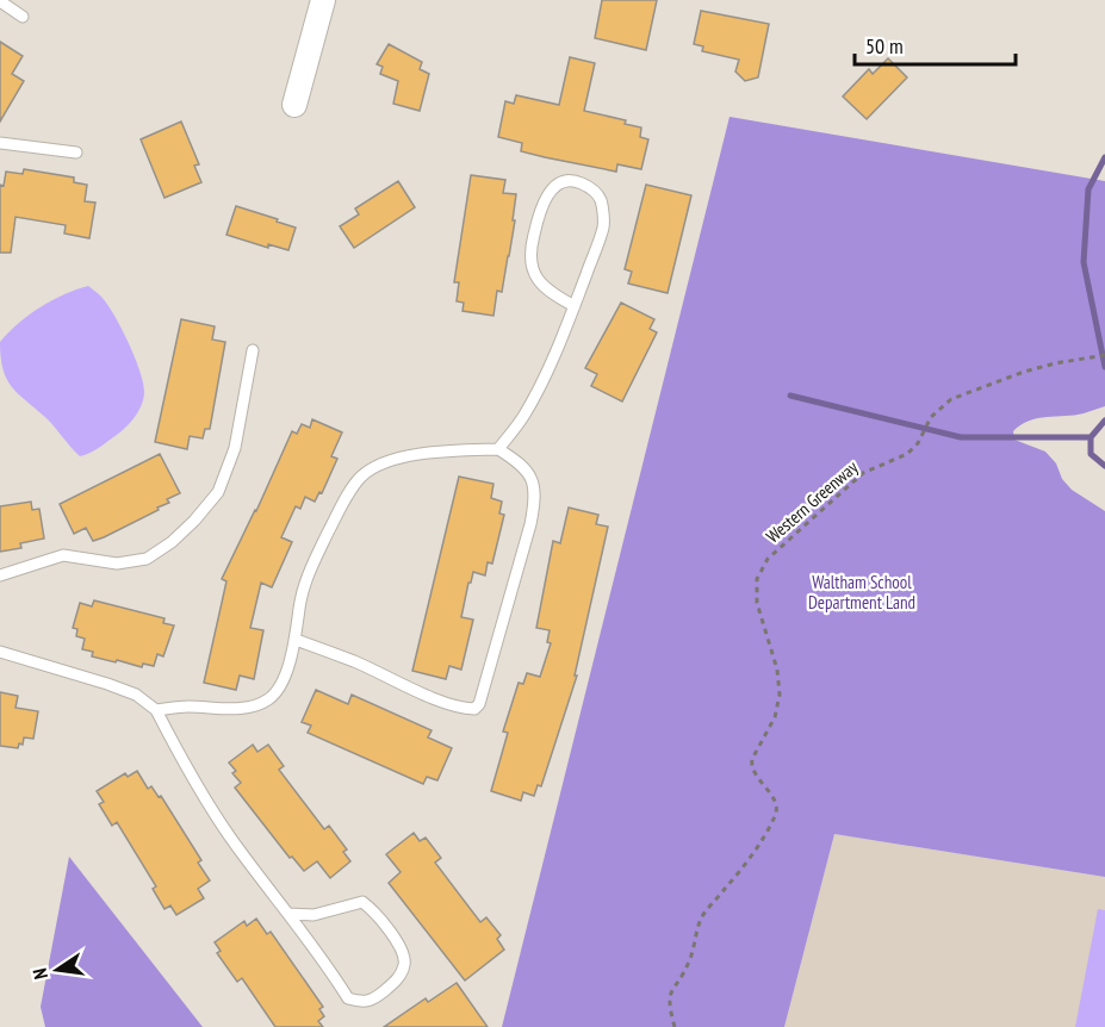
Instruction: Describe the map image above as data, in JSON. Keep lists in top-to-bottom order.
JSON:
{
  "streets": {
    "path": ["Western Greenway"]
  },
  "parks": ["Waltham School Department Land"],
  "scale_bar": "50 m",
  "north": "left"
}
